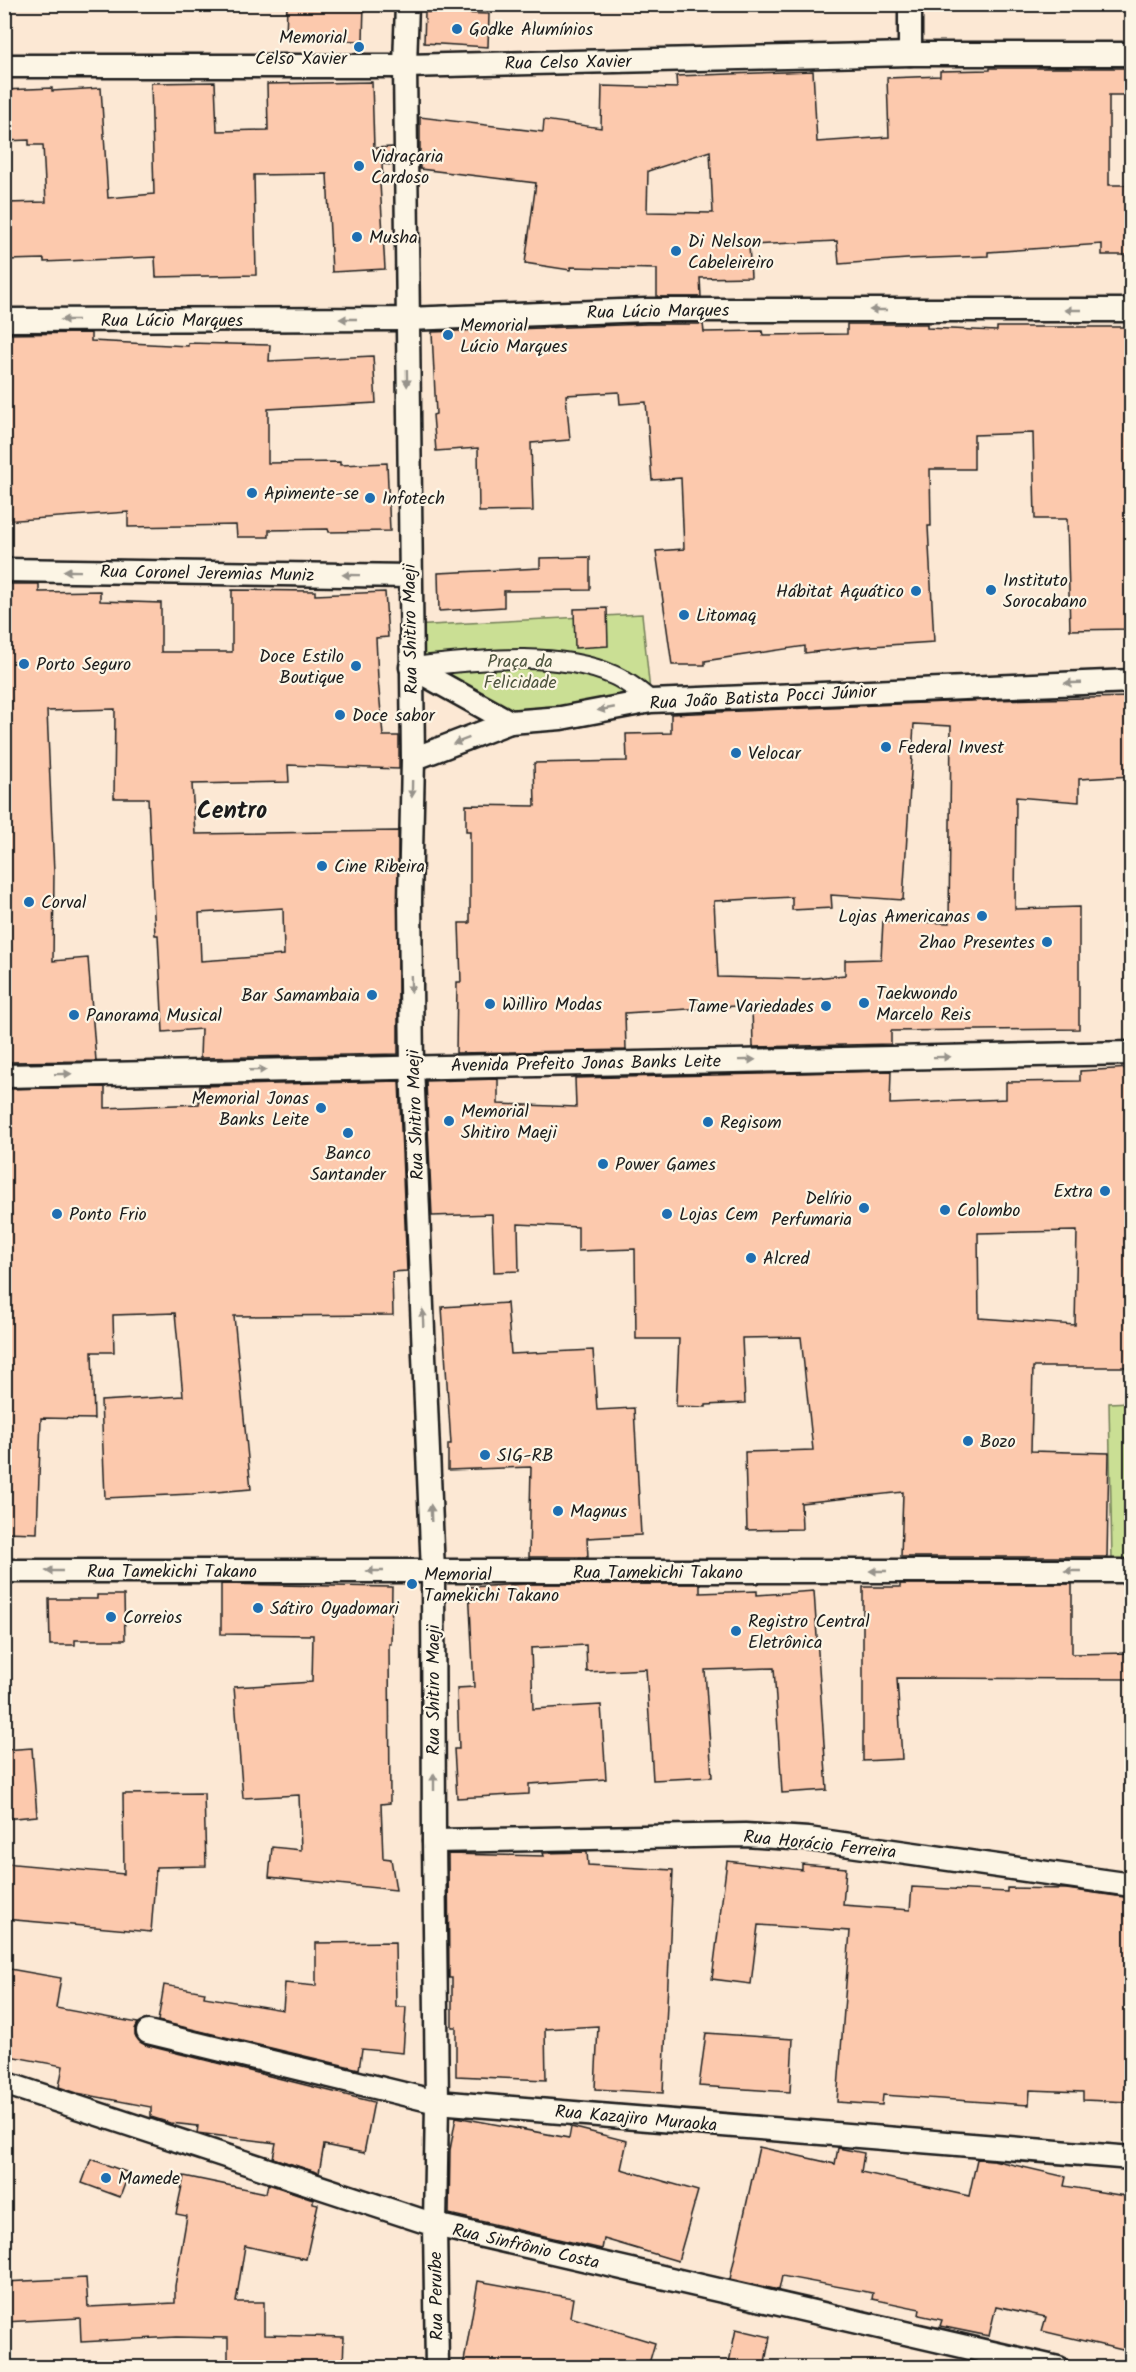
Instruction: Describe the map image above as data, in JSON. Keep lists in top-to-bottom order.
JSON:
{
  "streets": {
    "street": [
      "Rua Celso Xavier",
      "Rua Lúcio Marques",
      "Rua Coronel Jeremias Muniz",
      "Rua Shitiro Maeji",
      "Rua João Batista Pocci Júnior",
      "Avenida Prefeito Jonas Banks Leite",
      "Rua Tamekichi Takano",
      "Rua Horácio Ferreira",
      "Rua Kazajiro Muraoka",
      "Rua Sinfrônio Costa",
      "Rua Peruíbe"
    ]
  },
  "crossings": [
    ["Rua Celso Xavier", "Rua Shitiro Maeji"],
    ["Rua Lúcio Marques", "Rua Shitiro Maeji"],
    ["Rua Coronel Jeremias Muniz", "Rua Shitiro Maeji"],
    ["Rua Shitiro Maeji", "Rua João Batista Pocci Júnior"],
    ["Rua Shitiro Maeji", "Avenida Prefeito Jonas Banks Leite"],
    ["Rua Shitiro Maeji", "Rua Tamekichi Takano"],
    ["Rua Shitiro Maeji", "Rua Horácio Ferreira"],
    ["Rua Shitiro Maeji", "Rua Kazajiro Muraoka"],
    ["Rua Shitiro Maeji", "Rua Sinfrônio Costa"],
    ["Rua Shitiro Maeji", "Rua Peruíbe"],
    ["Rua Sinfrônio Costa", "Rua Peruíbe"]
  ],
  "one_way": [
    "Rua Lúcio Marques",
    "Rua Coronel Jeremias Muniz",
    "Avenida Prefeito Jonas Banks Leite",
    "Rua Tamekichi Takano"
  ],
  "districts": ["Centro"],
  "parks": ["Praça da Felicidade"],
  "places": [
    "Godke Alumínios",
    "Memorial Celso Xavier",
    "Vidraçaria Cardoso",
    "Musha",
    "Di Nelson Cabeleireiro",
    "Memorial Lúcio Marques",
    "Apimente-se",
    "Infotech",
    "Instituto Sorocabano",
    "Hábitat Aquático",
    "Litomaq",
    "Porto Seguro",
    "Doce Estilo Boutique",
    "Doce sabor",
    "Federal Invest",
    "Velocar",
    "Cine Ribeira",
    "Corval",
    "Lojas Americanas",
    "Zhao Presentes",
    "Bar Samambaia",
    "Taekwondo Marcelo Reis",
    "Williro Modas",
    "Tame Variedades",
    "Panorama Musical",
    "Memorial Jonas Banks Leite",
    "Memorial Shitiro Maeji",
    "Regisom",
    "Banco Santander",
    "Power Games",
    "Extra",
    "Delírio Perfumaria",
    "Colombo",
    "Ponto Frio",
    "Lojas Cem",
    "Alcred",
    "Bozo",
    "SIG-RB",
    "Magnus",
    "Memorial Tamekichi Takano",
    "Sátiro Oyadomari",
    "Correios",
    "Registro Central Eletrônica",
    "Mamede"
  ]
}
